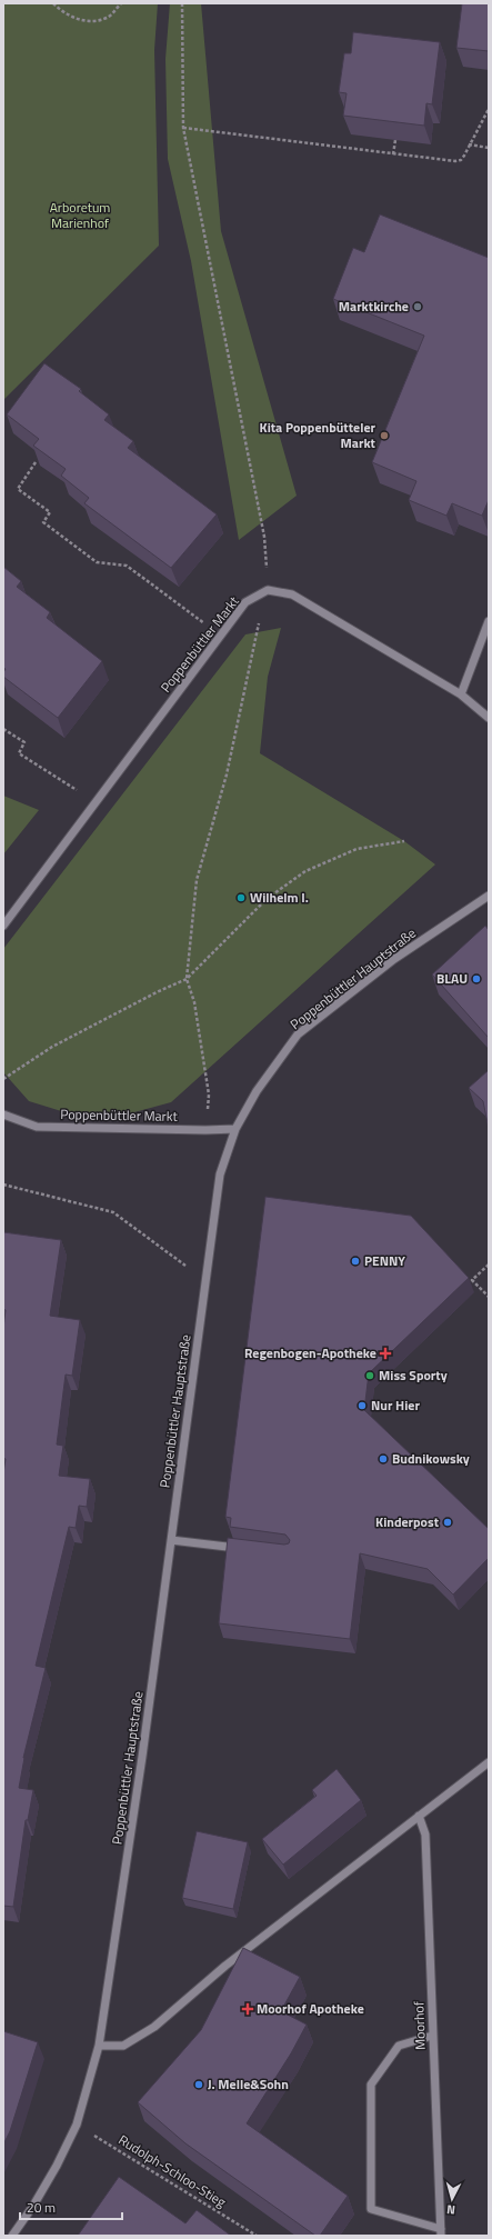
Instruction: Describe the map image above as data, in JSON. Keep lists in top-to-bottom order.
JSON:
{
  "streets": {
    "street": ["Poppenbüttler Markt", "Poppenbüttler Hauptstraße", "Moorhof"],
    "path": ["Rudolph-Schloo-Stieg"]
  },
  "crossings": [
    ["Poppenbüttler Markt", "Poppenbüttler Hauptstraße"],
    ["Poppenbüttler Hauptstraße", "Rudolph-Schloo-Stieg"]
  ],
  "parks": ["Arboretum Marienhof"],
  "places": {
    "other": [
      "Marktkirche",
      "Kita Poppenbütteler Markt",
      "Wilhelm I.",
      "BLAU",
      "PENNY",
      "Miss Sporty",
      "Nur Hier",
      "Budnikowsky",
      "Kinderpost",
      "J. Melle&Sohn"
    ],
    "health": ["Regenbogen-Apotheke", "Moorhof Apotheke"]
  },
  "scale_bar": "20 m",
  "north": "bottom"
}
